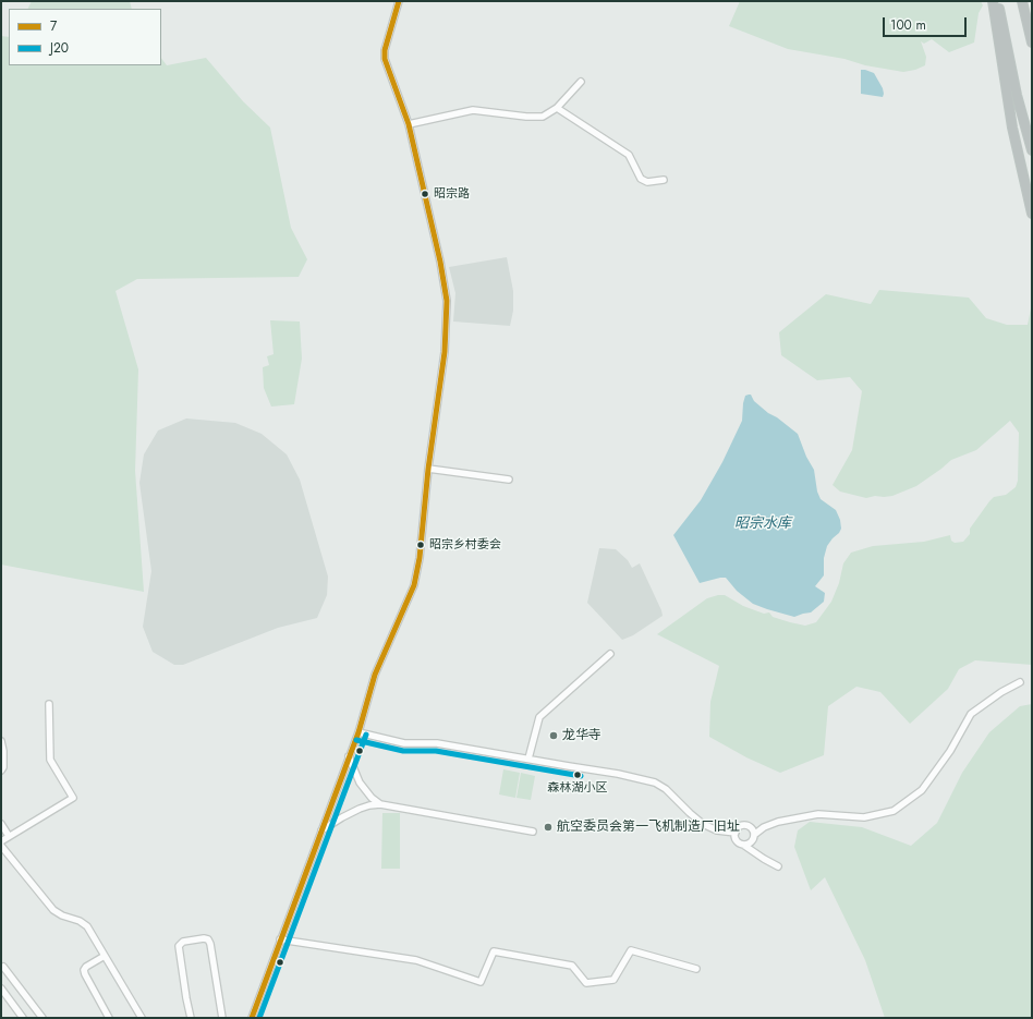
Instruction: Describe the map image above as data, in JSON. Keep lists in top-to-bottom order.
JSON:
{
  "water": ["昭宗水库"],
  "places": [
    "昭宗路",
    "昭宗乡村委会",
    "龙华寺",
    "森林湖小区",
    "航空委员会第一飞机制造厂旧址"
  ],
  "lines": ["transit line 7", "transit line J20"],
  "legend": ["7", "J20"],
  "scale_bar": "100 m"
}
